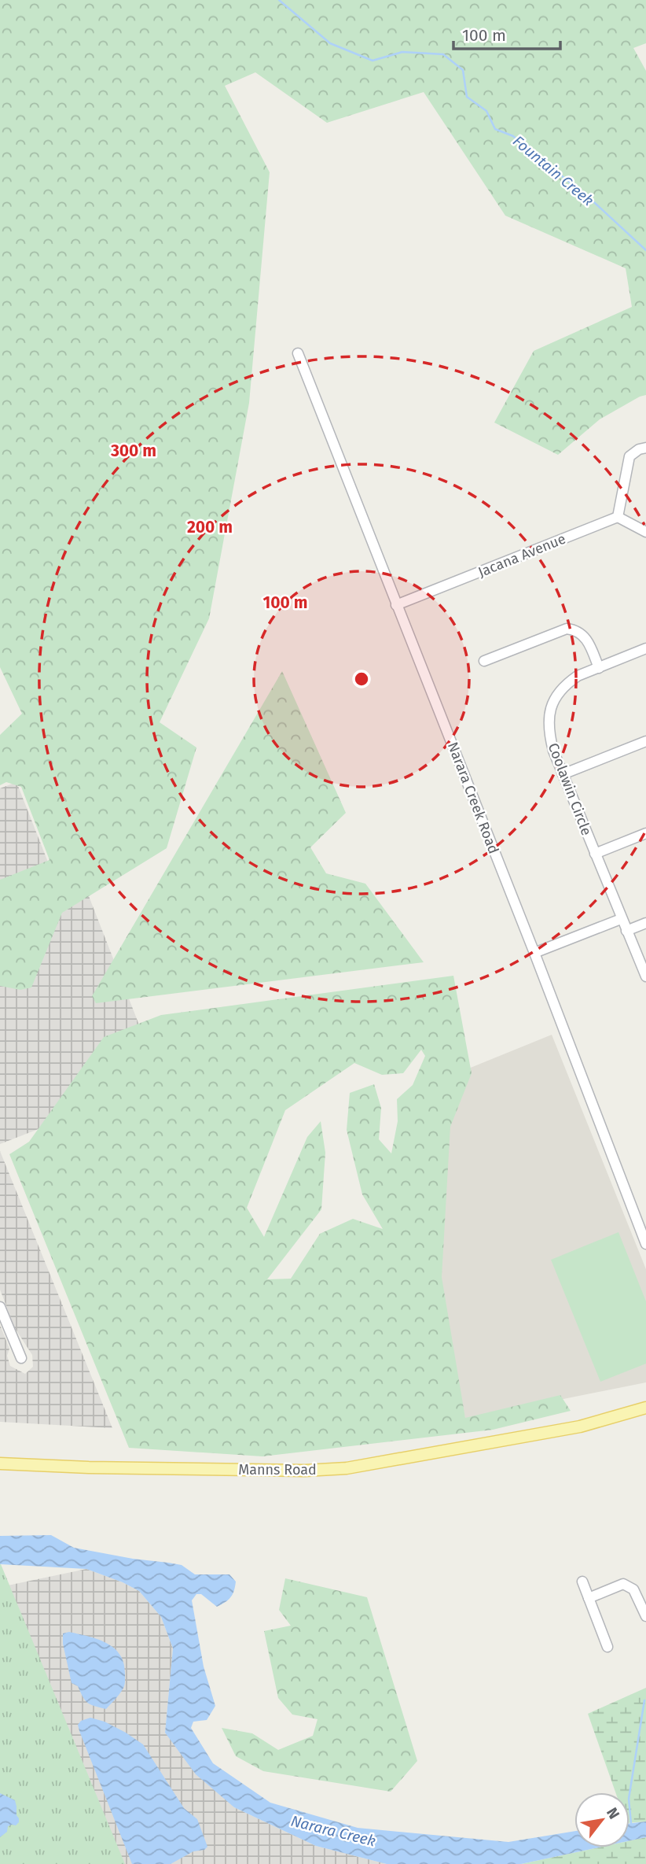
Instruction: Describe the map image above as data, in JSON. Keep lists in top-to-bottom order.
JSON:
{
  "streets": {
    "main road": ["Manns Road"],
    "street": ["Jacana Avenue", "Coolawin Circle", "Narara Creek Road"]
  },
  "crossings": [
    ["Jacana Avenue", "Narara Creek Road"]
  ],
  "water": ["Fountain Creek", "Narara Creek"],
  "scale_bar": "100 m",
  "north": "top right",
  "rings": ["300 m", "200 m", "100 m"]
}
